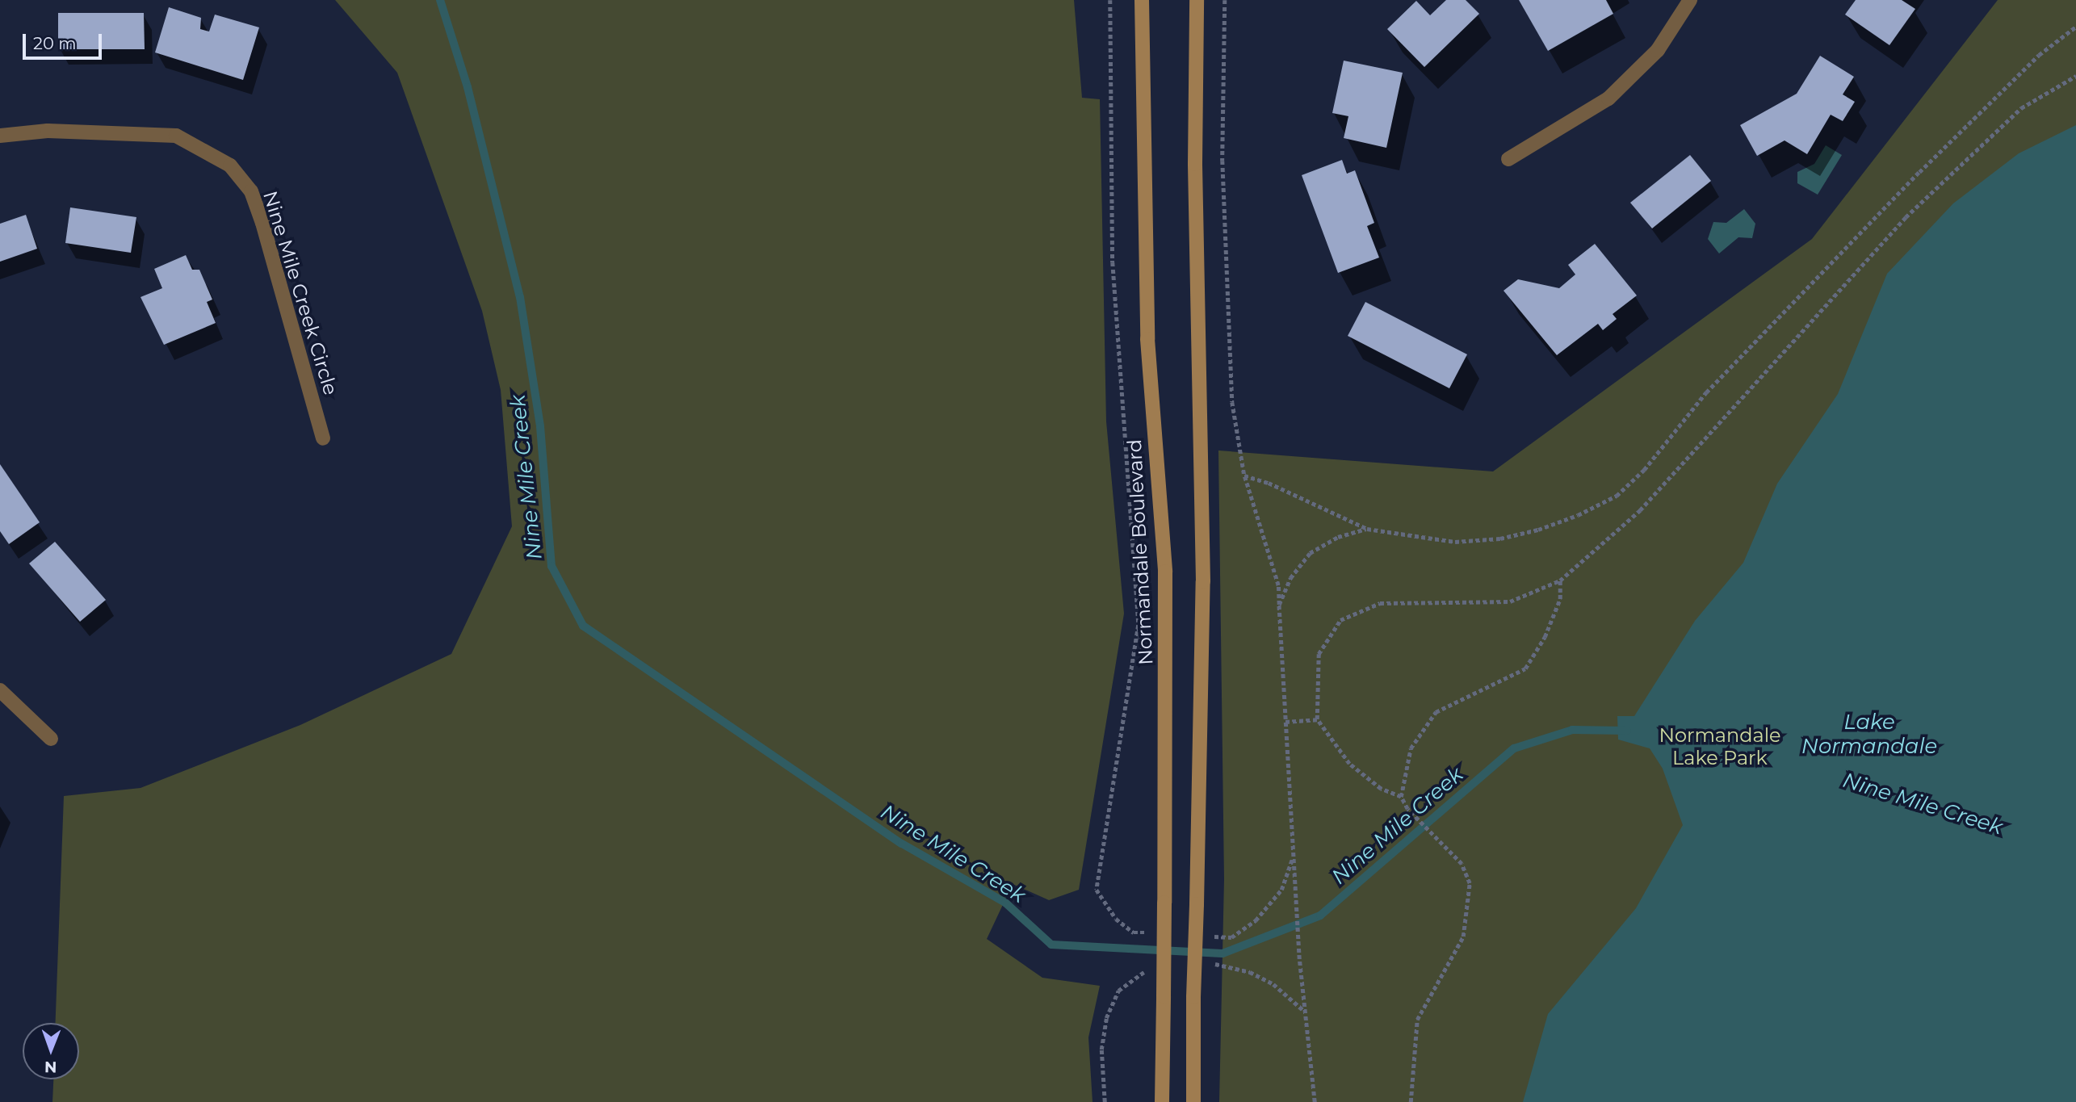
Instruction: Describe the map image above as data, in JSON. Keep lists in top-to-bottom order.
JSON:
{
  "streets": {
    "main road": ["Normandale Boulevard"],
    "street": ["Nine Mile Creek Circle"]
  },
  "water": ["Nine Mile Creek", "Lake Normandale"],
  "parks": ["Normandale Lake Park"],
  "scale_bar": "20 m",
  "north": "bottom"
}
